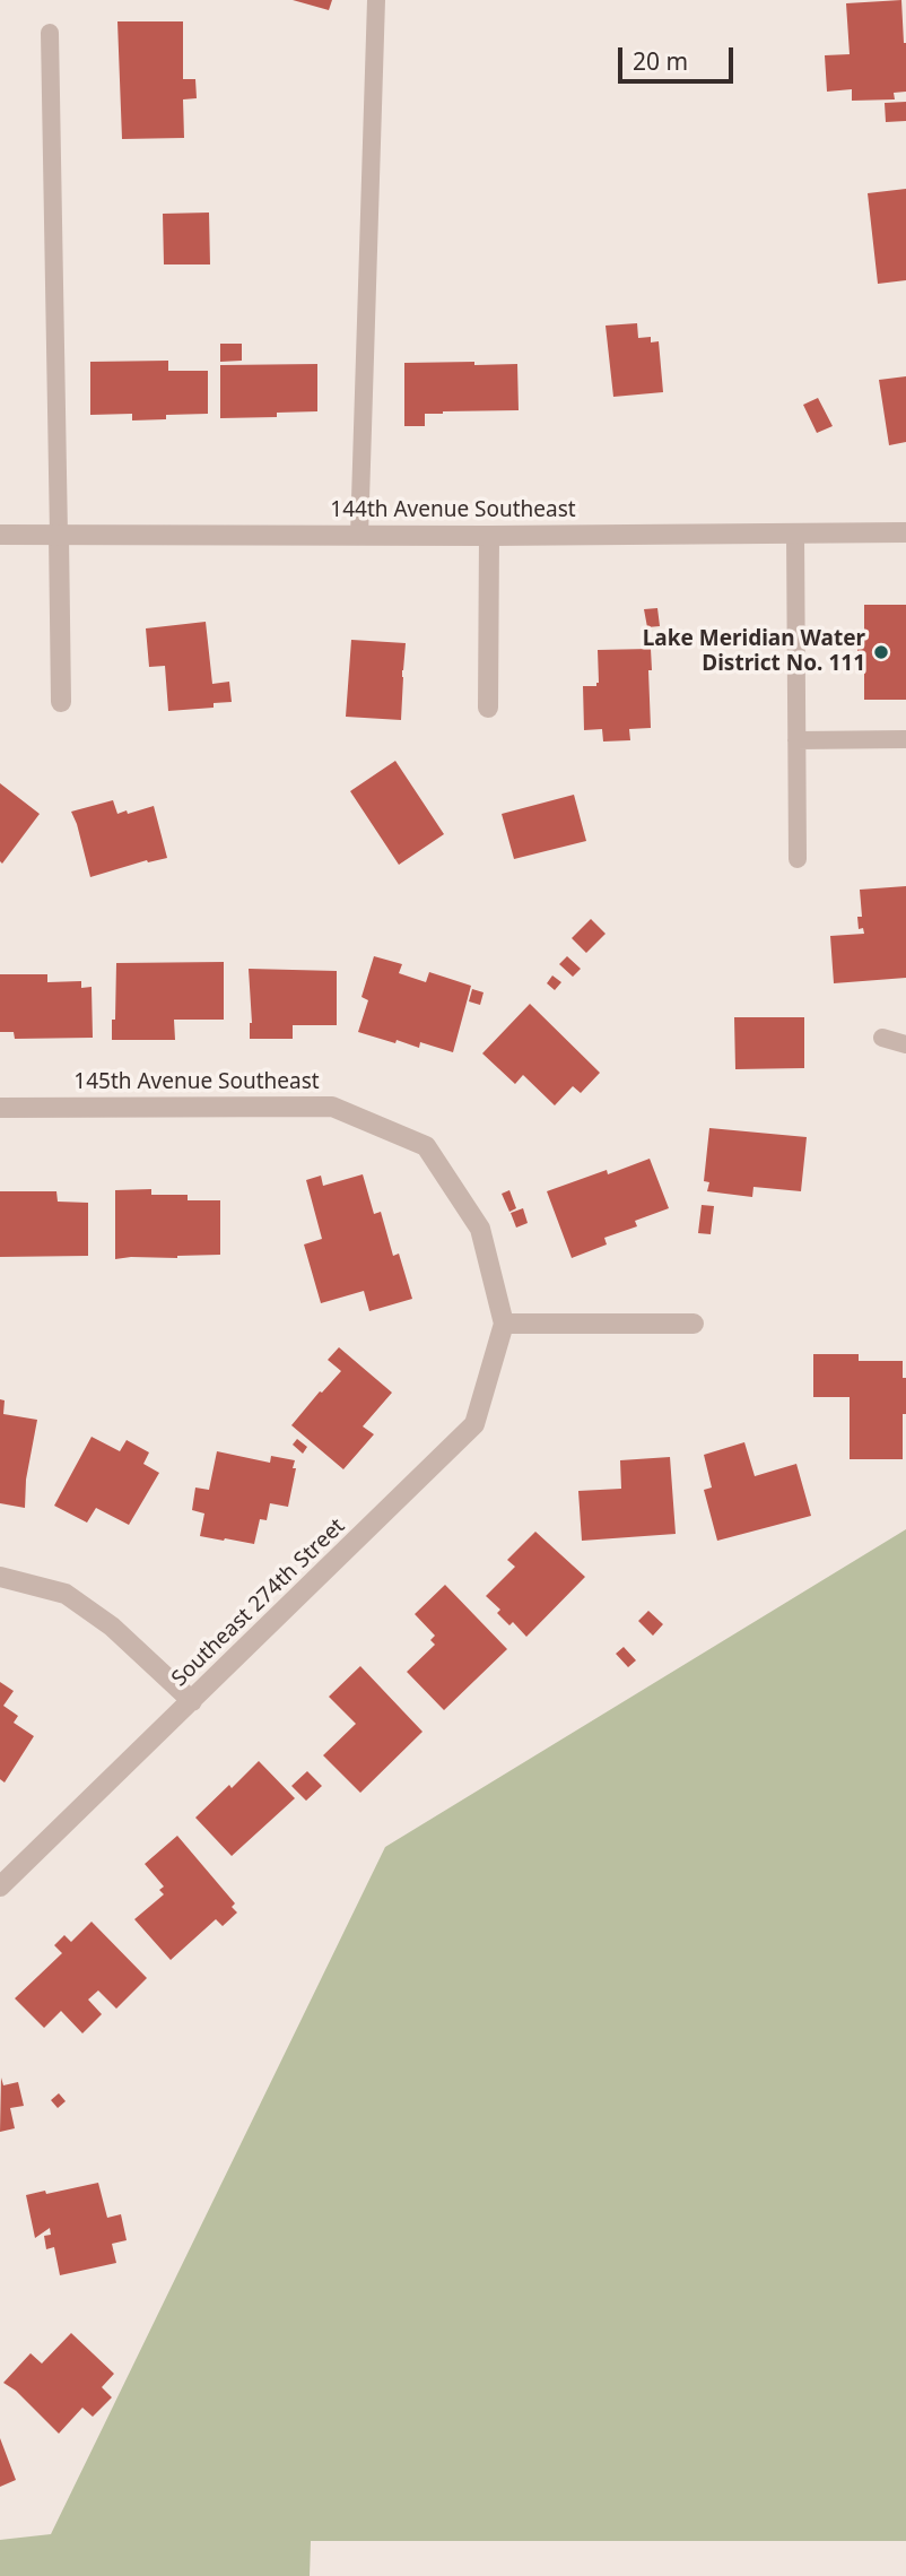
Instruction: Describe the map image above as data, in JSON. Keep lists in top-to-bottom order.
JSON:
{
  "streets": {
    "street": ["144th Avenue Southeast", "145th Avenue Southeast", "Southeast 274th Street"]
  },
  "crossings": [
    ["145th Avenue Southeast", "Southeast 274th Street"]
  ],
  "places": ["Lake Meridian Water District No. 111"],
  "scale_bar": "20 m"
}
